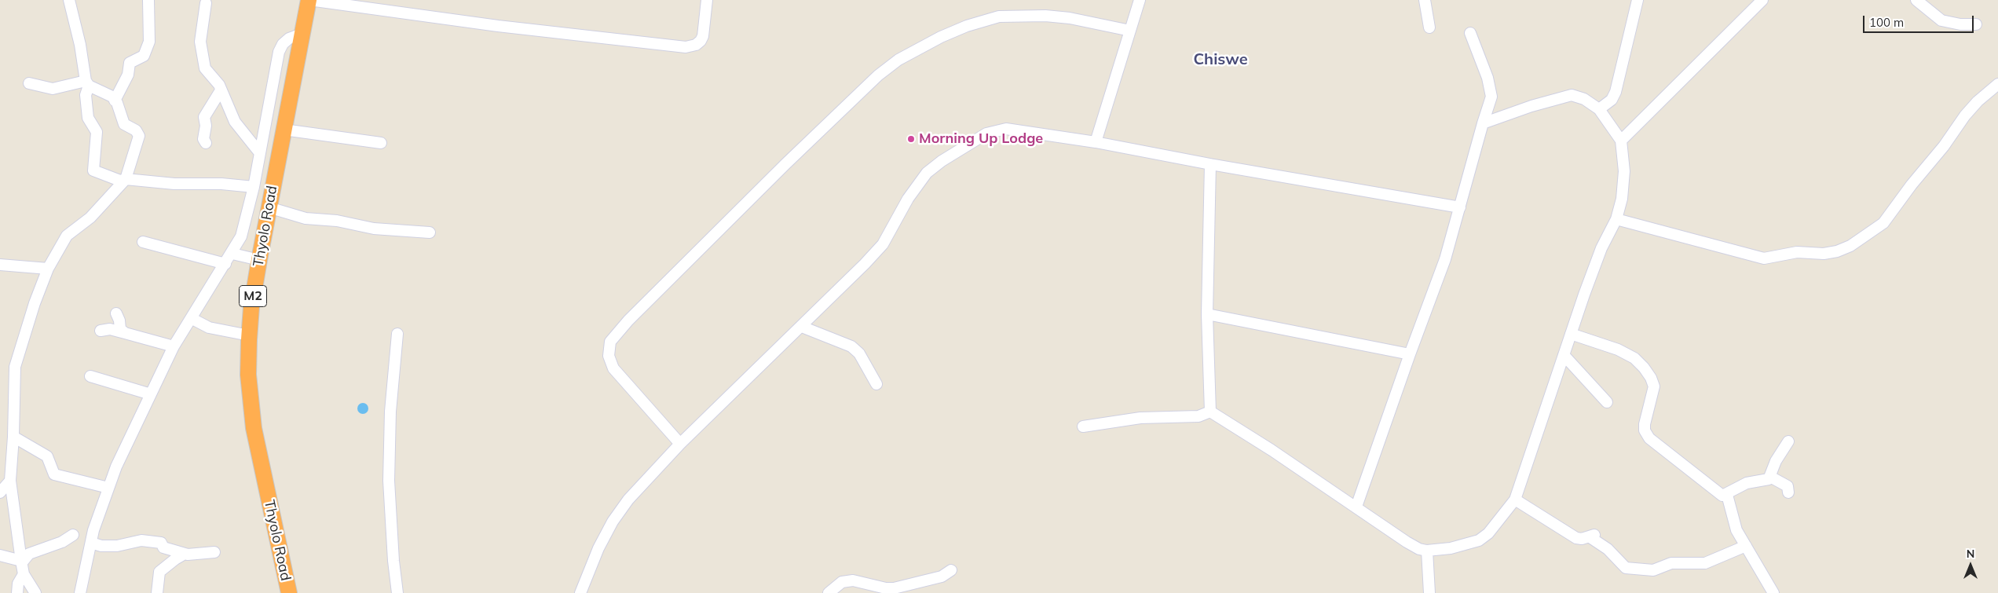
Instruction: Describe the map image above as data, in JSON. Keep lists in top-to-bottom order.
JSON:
{
  "streets": {
    "highway": ["Thyolo Road", "M2"]
  },
  "districts": ["Chiswe"],
  "places": ["Morning Up Lodge"],
  "scale_bar": "100 m",
  "north": "top"
}
